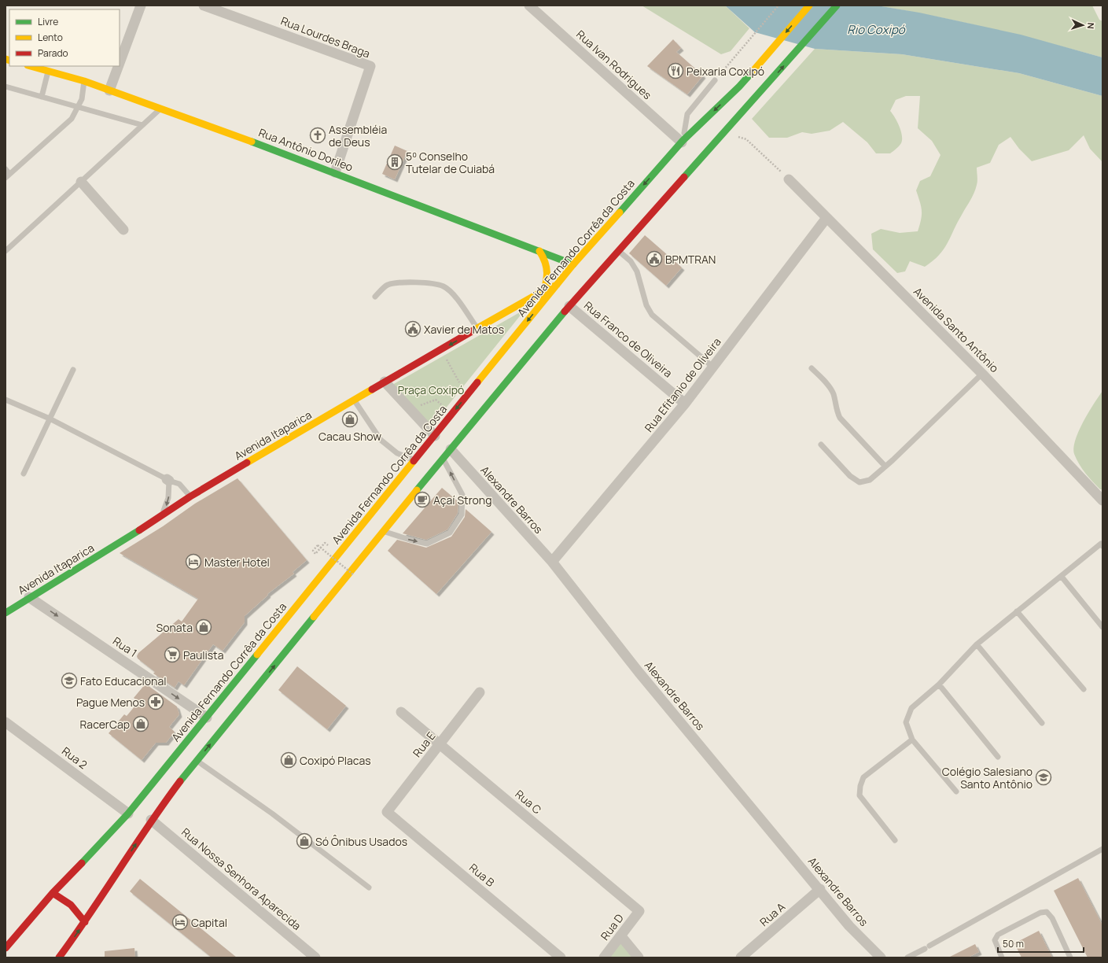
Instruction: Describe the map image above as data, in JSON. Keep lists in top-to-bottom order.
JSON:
{
  "streets": {
    "main road": ["Rua Antônio Dorileo", "Avenida Fernando Corrêa da Costa", "Avenida Itaparica"],
    "street": [
      "Rua Lourdes Braga",
      "Rua Ivan Rodrigues",
      "Avenida Santo Antônio",
      "Rua Franco de Oliveira",
      "Rua Efitanio de Oliveira",
      "Alexandre Barros",
      "Rua 1",
      "Rua E",
      "Rua 2",
      "Rua C",
      "Rua B",
      "Rua Nossa Senhora Aparecida",
      "Rua A",
      "Rua D"
    ]
  },
  "crossings": [
    ["Rua Lourdes Braga", "Rua Antônio Dorileo"],
    ["Rua Ivan Rodrigues", "Avenida Fernando Corrêa da Costa"],
    ["Rua Antônio Dorileo", "Avenida Fernando Corrêa da Costa"],
    ["Avenida Fernando Corrêa da Costa", "Avenida Itaparica"],
    ["Avenida Fernando Corrêa da Costa", "Rua 1"],
    ["Avenida Fernando Corrêa da Costa", "Rua 2"],
    ["Avenida Santo Antônio", "Rua Efitanio de Oliveira"],
    ["Rua Franco de Oliveira", "Rua Efitanio de Oliveira"],
    ["Rua Efitanio de Oliveira", "Alexandre Barros"],
    ["Avenida Itaparica", "Rua 1"],
    ["Alexandre Barros", "Rua A"],
    ["Rua E", "Rua C"],
    ["Rua E", "Rua B"],
    ["Rua C", "Rua D"]
  ],
  "one_way": ["Rua 1"],
  "water": ["Rio Coxipó"],
  "parks": ["Praça Coxipó"],
  "places": {
    "restaurant": ["Peixaria Coxipó"],
    "church": ["Assembléia de Deus"],
    "building": ["5⁰ Conselho Tutelar de Cuiabá"],
    "public building": ["BPMTRAN", "Xavier de Matos"],
    "shop": [
      "Cacau Show",
      "Sonata",
      "RacerCap",
      "Coxipó Placas",
      "Só Ônibus Usados"
    ],
    "cafe": ["Açaí Strong"],
    "hotel": ["Master Hotel", "Capital"],
    "supermarket": ["Paulista"],
    "school or university": ["Fato Educacional", "Colégio Salesiano Santo Antônio"],
    "pharmacy": ["Pague Menos"]
  },
  "legend": ["Livre", "Lento", "Parado"],
  "scale_bar": "50 m",
  "north": "right"
}
